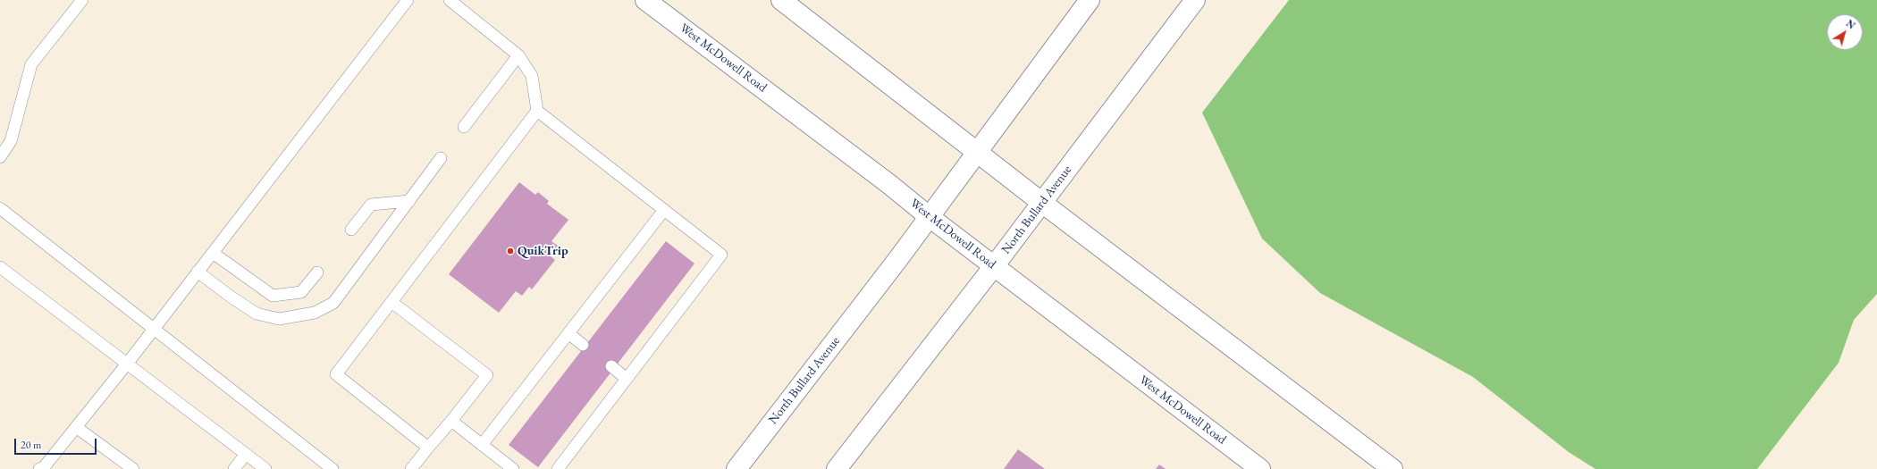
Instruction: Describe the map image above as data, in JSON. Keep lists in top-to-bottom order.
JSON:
{
  "streets": {
    "main road": ["West McDowell Road", "North Bullard Avenue"]
  },
  "crossings": [
    ["West McDowell Road", "North Bullard Avenue"]
  ],
  "places": ["QuikTrip"],
  "scale_bar": "20 m",
  "north": "top right"
}
